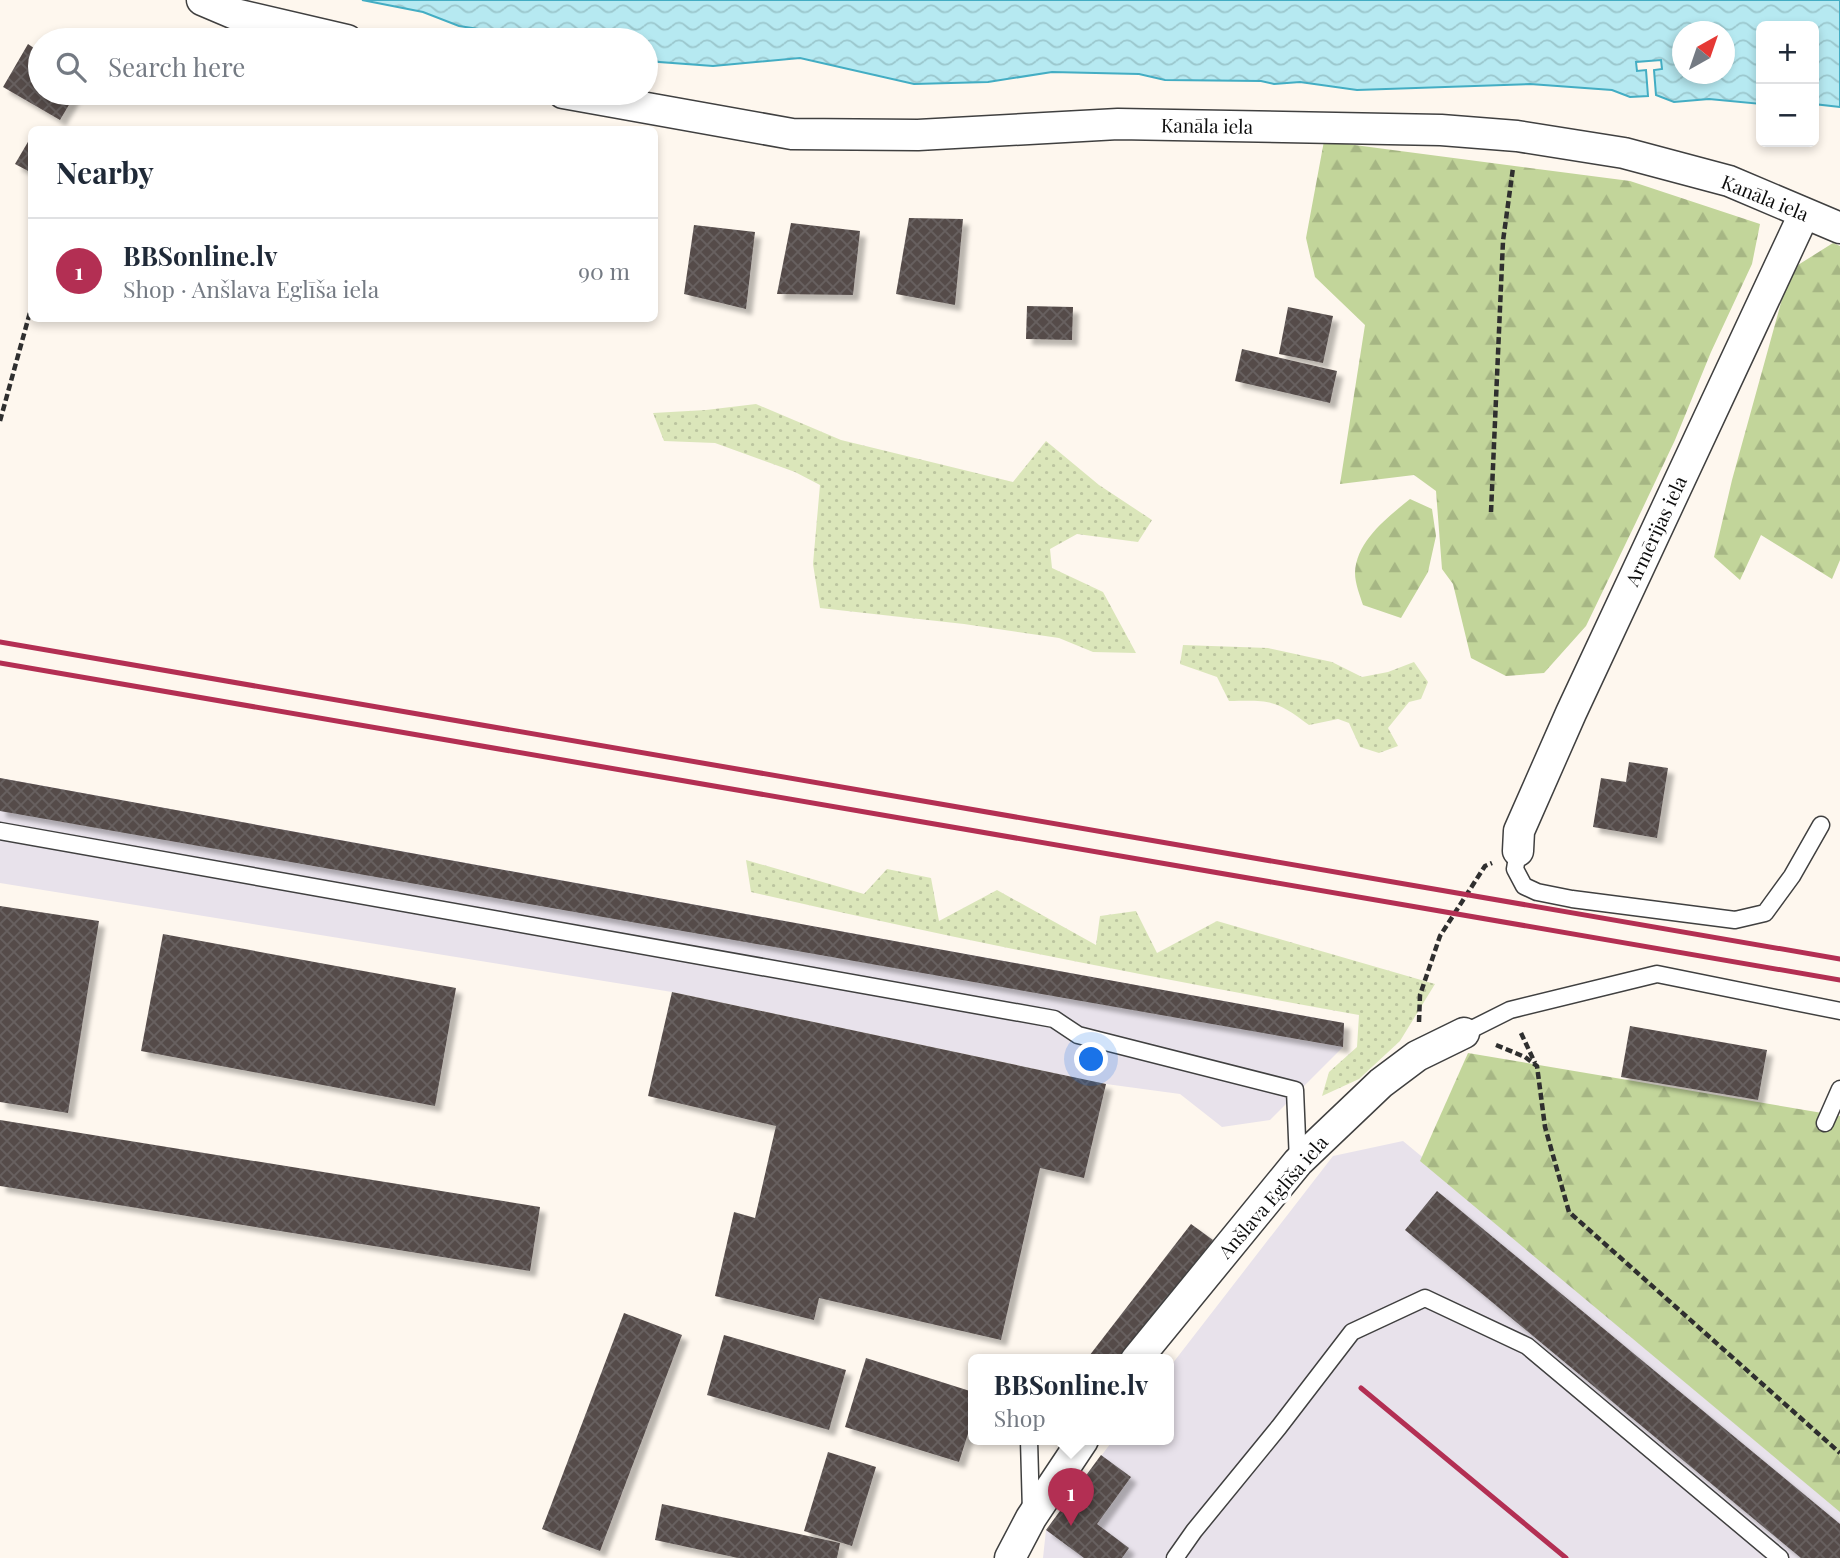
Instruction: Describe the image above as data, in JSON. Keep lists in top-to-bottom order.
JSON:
{
  "streets": {
    "street": ["Kanāla iela", "Armērijas iela", "Anšlava Eglīša iela"]
  },
  "crossings": [
    ["Kanāla iela", "Armērijas iela"]
  ],
  "north": "top right",
  "page": {
    "map_buttons": ["+", "−"],
    "search": "Search here",
    "heading": "Nearby",
    "list": [
      {
        "mark": "1",
        "name": "BBSonline.lv",
        "note": "Shop · Anšlava Eglīša iela",
        "value": "90 m"
      }
    ],
    "popup": ["BBSonline.lv", "Shop"],
    "pins": "1"
  }
}
